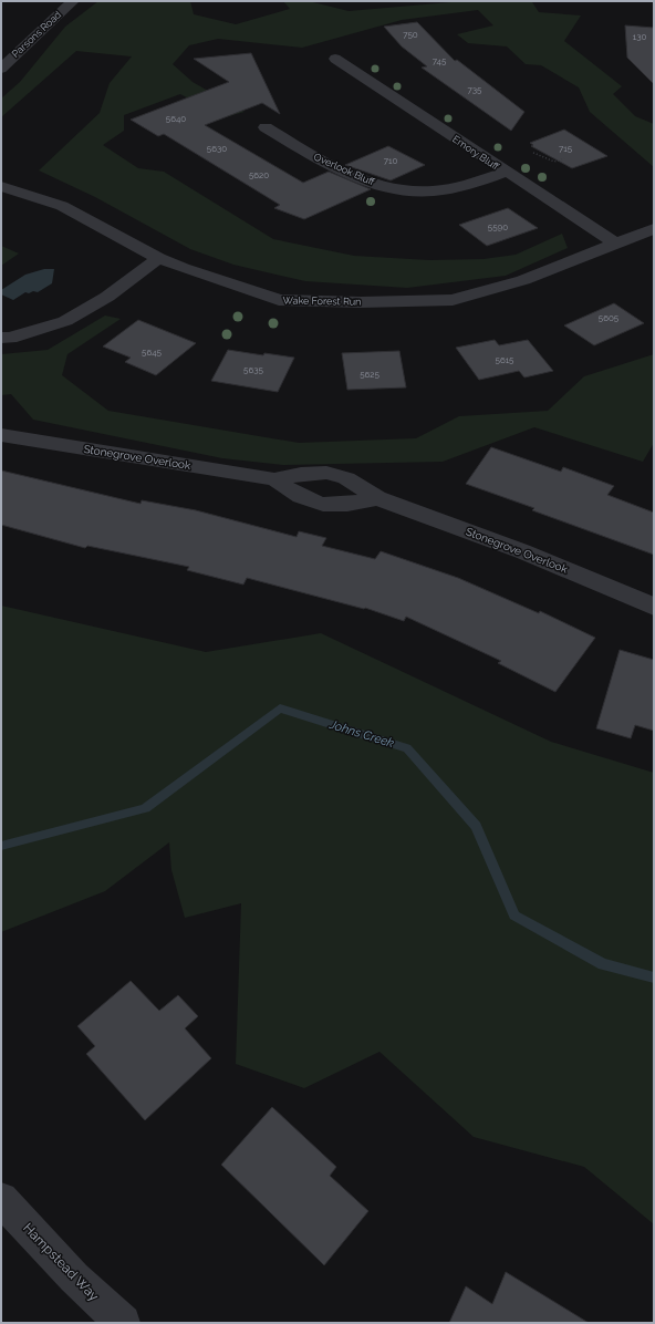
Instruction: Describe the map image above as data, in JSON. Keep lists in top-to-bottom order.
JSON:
{
  "streets": {
    "street": [
      "Parsons Road",
      "Emory Bluff",
      "Overlook Bluff",
      "Wake Forest Run",
      "Stonegrove Overlook",
      "Hampstead Way"
    ]
  },
  "crossings": [
    ["Emory Bluff", "Overlook Bluff"],
    ["Emory Bluff", "Wake Forest Run"]
  ],
  "water": ["Johns Creek"],
  "house_numbers": [
    "750",
    "130",
    "745",
    "735",
    "5640",
    "5630",
    "715",
    "710",
    "5620",
    "5590",
    "5605",
    "5645",
    "5615",
    "5635",
    "5625"
  ]
}
